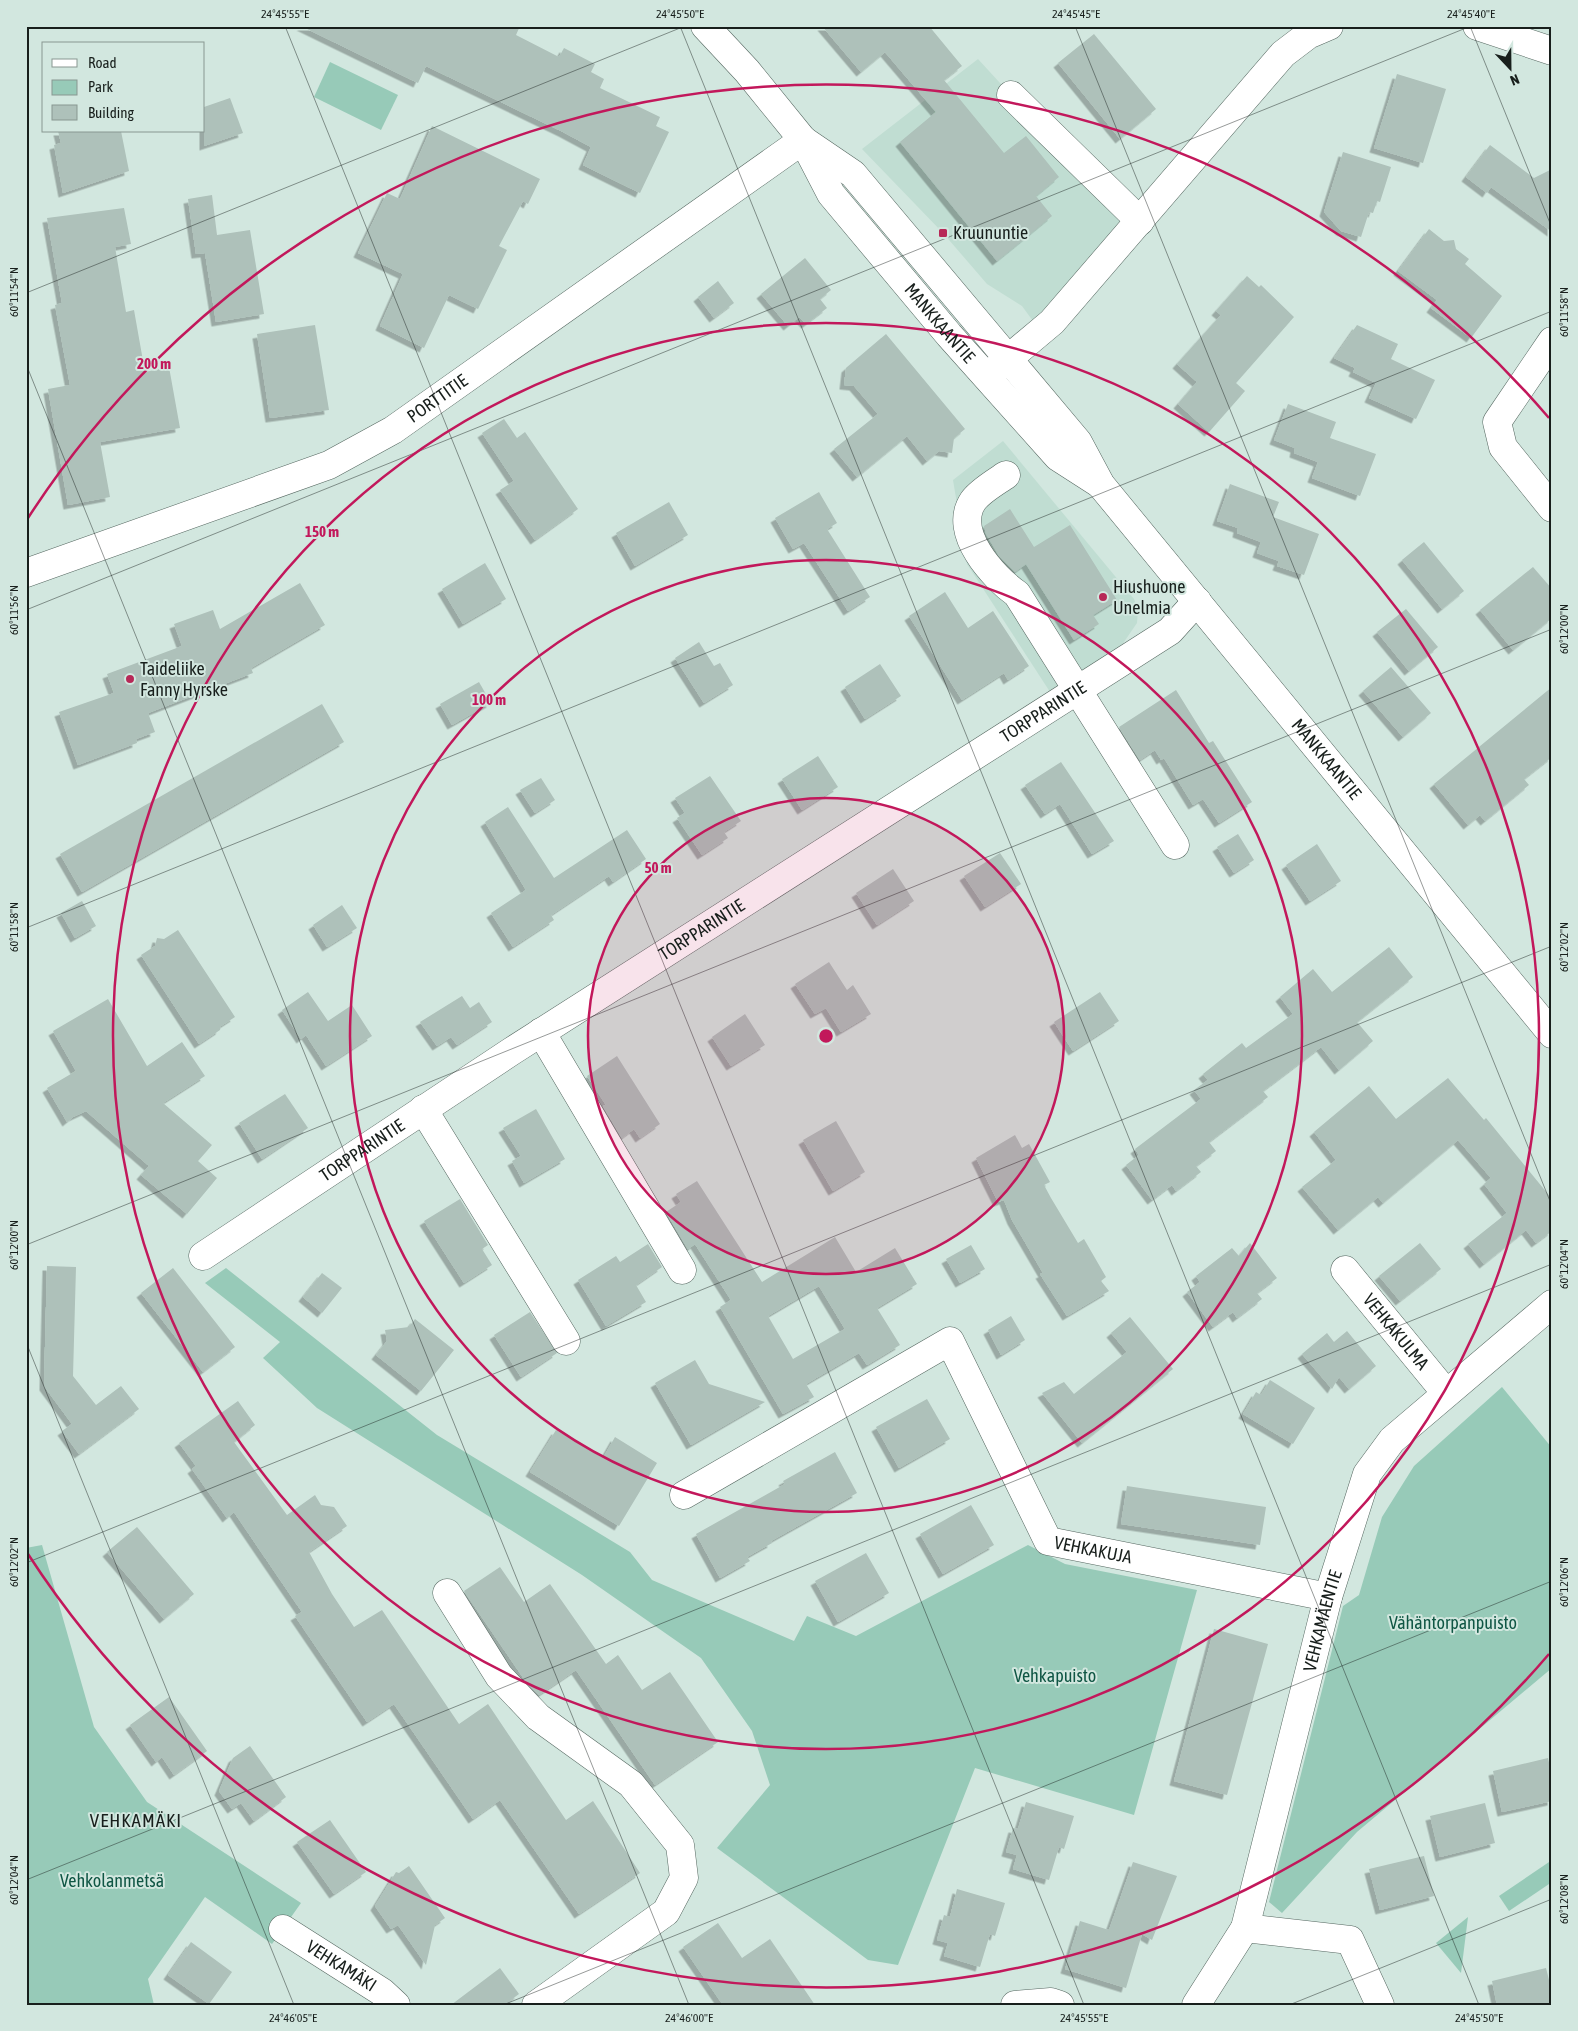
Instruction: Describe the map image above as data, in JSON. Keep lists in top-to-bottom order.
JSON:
{
  "streets": {
    "street": [
      "MANKKAANTIE",
      "PORTTITIE",
      "TORPPARINTIE",
      "VEHKAKULMA",
      "VEHKAKUJA",
      "VEHKAMÄENTIE",
      "VEHKAMÄKI"
    ]
  },
  "crossings": [
    ["MANKKAANTIE", "PORTTITIE"],
    ["MANKKAANTIE", "TORPPARINTIE"],
    ["VEHKAKULMA", "VEHKAMÄENTIE"],
    ["VEHKAKUJA", "VEHKAMÄENTIE"]
  ],
  "districts": ["VEHKAMÄKI"],
  "parks": ["Vähäntorpanpuisto", "Vehkapuisto", "Vehkolanmetsä"],
  "places": {
    "transit": ["Kruununtie"],
    "other": ["Hiushuone Unelmia", "Taideliike Fanny Hyrske"]
  },
  "legend": ["Road", "Park", "Building"],
  "north": "bottom",
  "coordinates": [
    "24°45'55\"E",
    "24°45'50\"E",
    "24°45'45\"E",
    "24°45'40\"E",
    "60°11'54\"N",
    "60°11'58\"N",
    "60°11'56\"N",
    "60°12'00\"N",
    "60°12'02\"N",
    "60°12'04\"N",
    "60°12'06\"N",
    "60°12'08\"N",
    "24°46'05\"E",
    "24°46'00\"E"
  ],
  "rings": [
    "200 m",
    "150 m",
    "100 m",
    "50 m"
  ]
}
